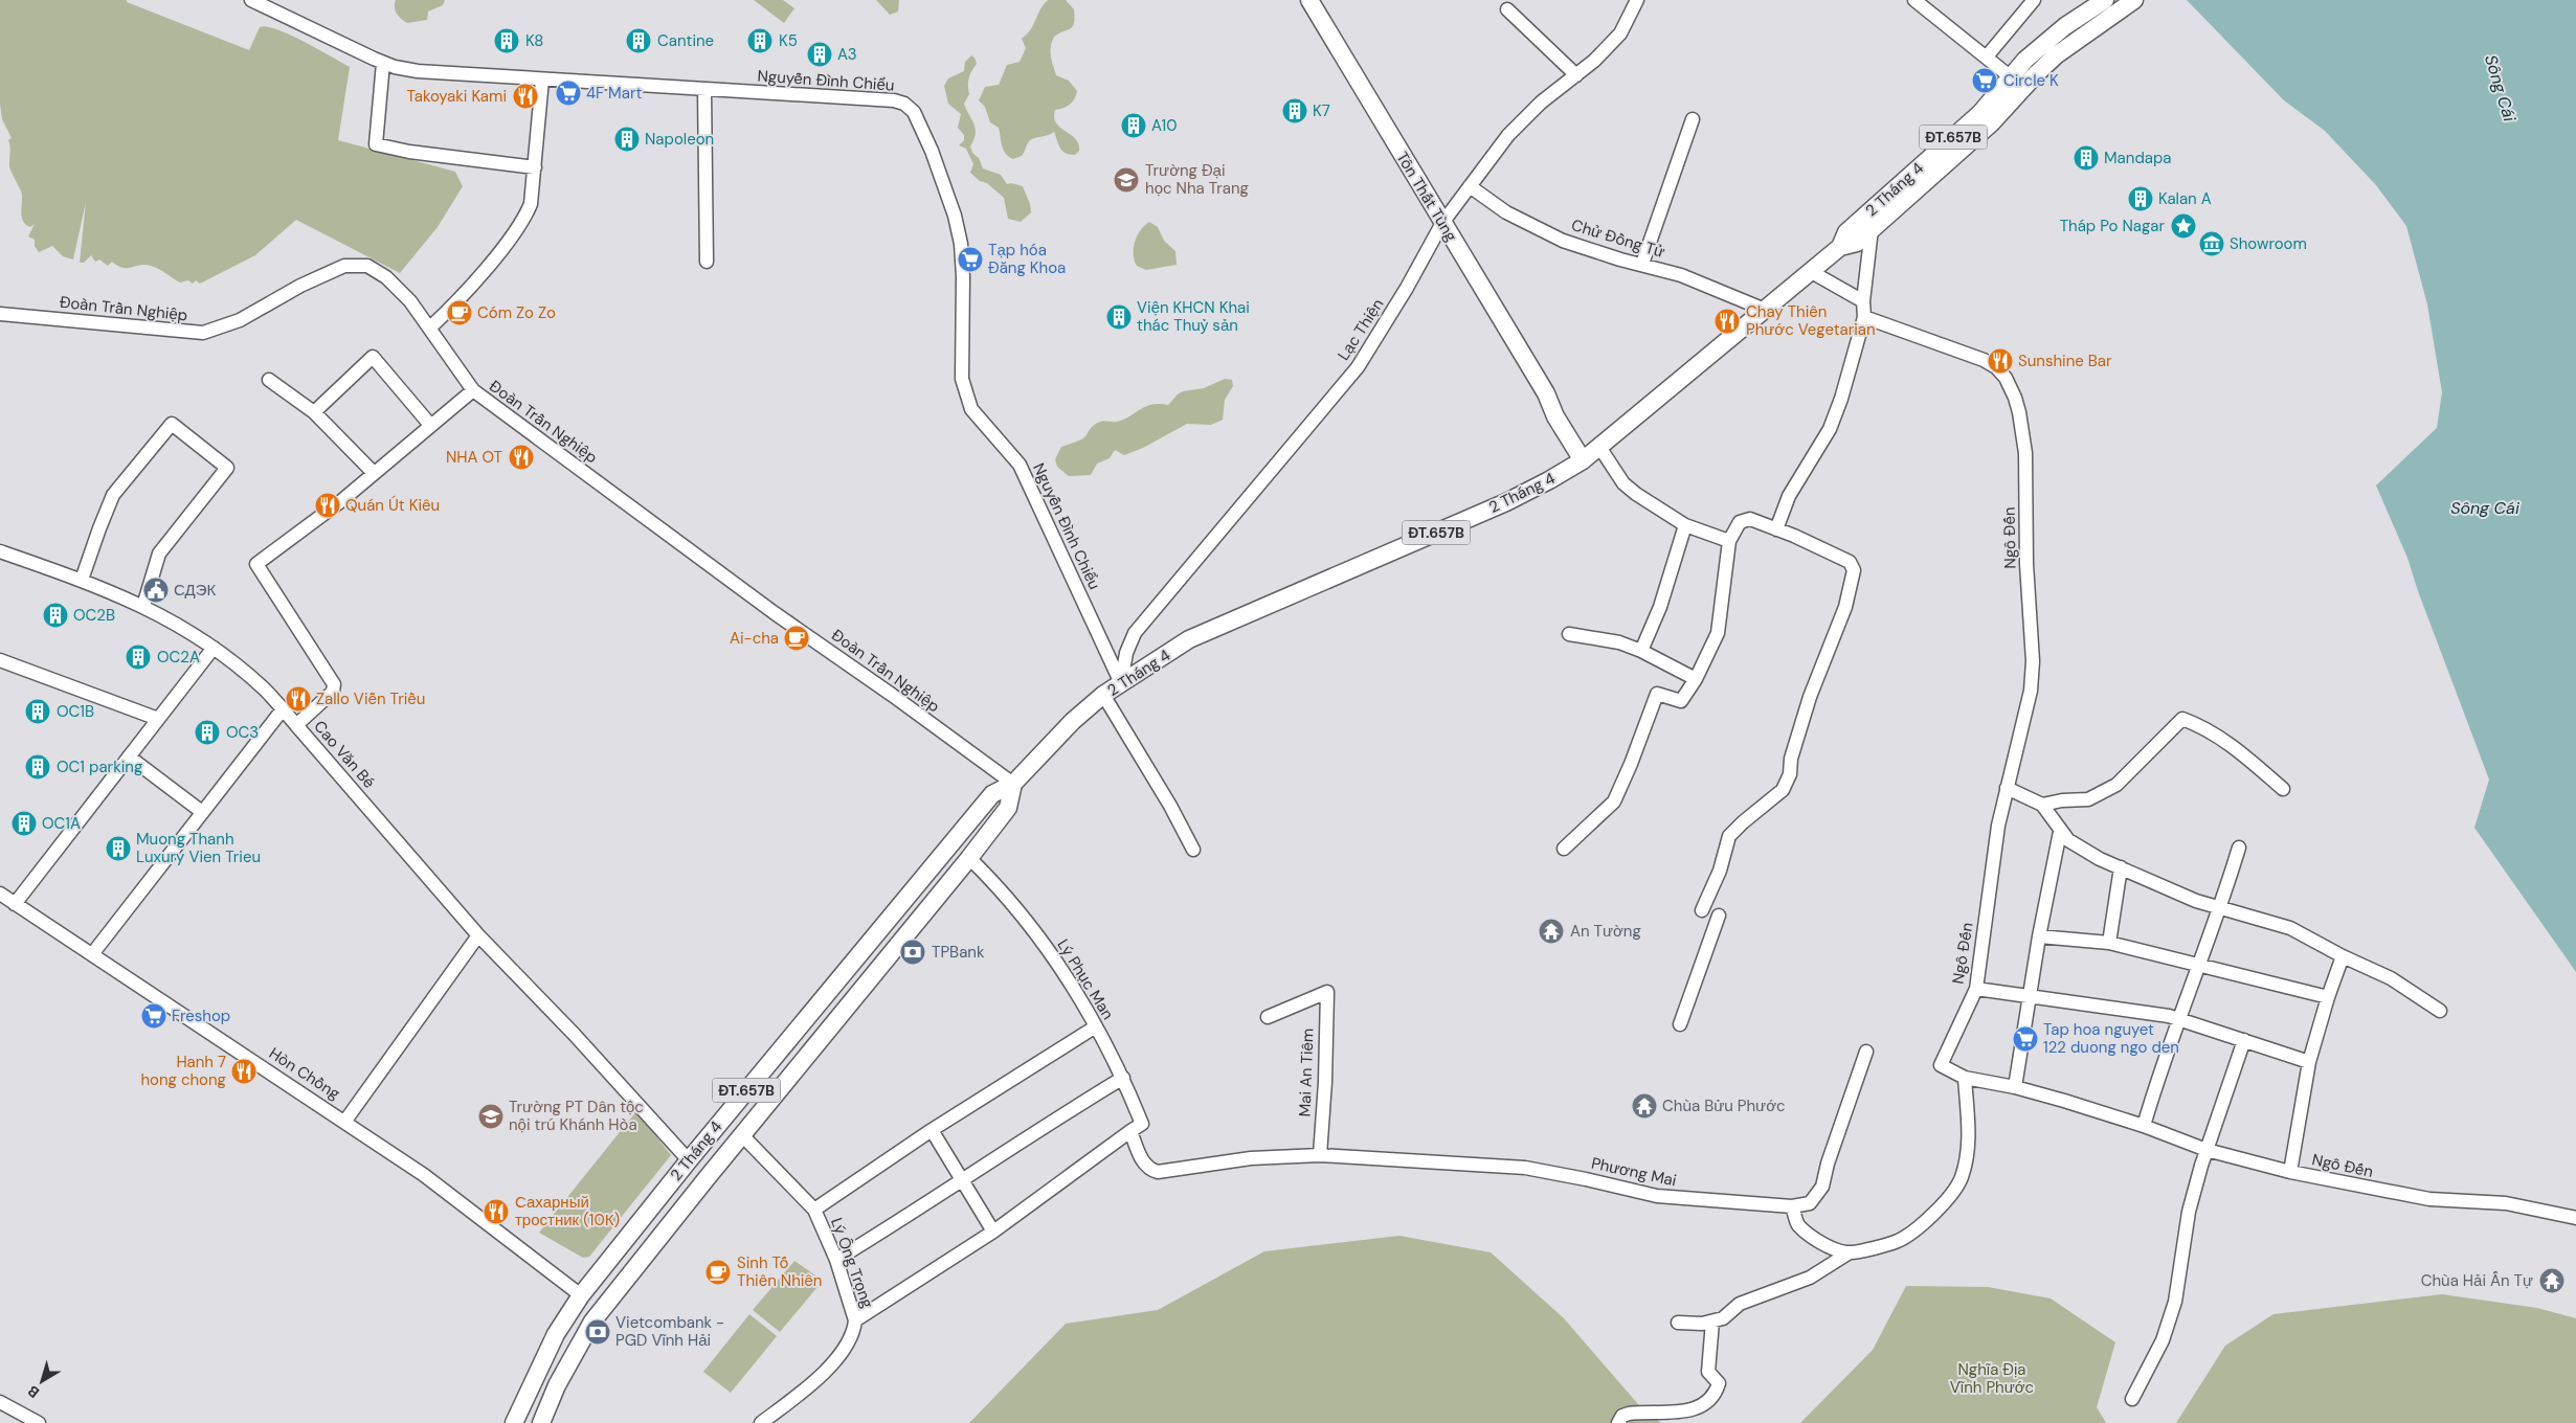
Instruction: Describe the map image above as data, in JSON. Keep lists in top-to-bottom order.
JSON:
{
  "streets": {
    "main road": ["ĐT.657B", "2 Tháng 4", "Tôn Thất Tùng"],
    "street": [
      "Nguyễn Đình Chiểu",
      "Chử Đồng Tử",
      "Đoàn Trần Nghiệp",
      "Lạc Thiện",
      "Ngô Đến",
      "Cao Văn Bé",
      "Lý Phục Man",
      "Mai An Tiêm",
      "Hòn Chồng",
      "Phương Mai",
      "Lý Ông Trọng"
    ]
  },
  "crossings": [
    ["Nguyễn Đình Chiểu", "2 Tháng 4"],
    ["Nguyễn Đình Chiểu", "Lạc Thiện"],
    ["ĐT.657B", "2 Tháng 4"],
    ["2 Tháng 4", "Tôn Thất Tùng"],
    ["2 Tháng 4", "Chử Đồng Tử"],
    ["2 Tháng 4", "Đoàn Trần Nghiệp"],
    ["2 Tháng 4", "Lạc Thiện"],
    ["2 Tháng 4", "Cao Văn Bé"],
    ["2 Tháng 4", "Lý Phục Man"],
    ["2 Tháng 4", "Hòn Chồng"],
    ["2 Tháng 4", "Lý Ông Trọng"],
    ["Tôn Thất Tùng", "Lạc Thiện"],
    ["Chử Đồng Tử", "Lạc Thiện"],
    ["Đoàn Trần Nghiệp", "Cao Văn Bé"],
    ["Lý Phục Man", "Phương Mai"],
    ["Mai An Tiêm", "Phương Mai"]
  ],
  "water": ["Sông Cái"],
  "parks": ["Nghĩa Địa Vĩnh Phước"],
  "places": {
    "building": [
      "K8",
      "Cantine",
      "K5",
      "A3",
      "K7",
      "A10",
      "Napoleon",
      "Mandapa",
      "Kalan A",
      "Viện KHCN Khai thác Thuỷ sản",
      "OC2B",
      "OC2A",
      "OC1B",
      "OC3",
      "OC1 parking",
      "OC1A",
      "Muong Thanh Luxury Vien Trieu"
    ],
    "supermarket": [
      "Circle K",
      "4F Mart",
      "Tạp hóa Đăng Khoa",
      "Freshop",
      "Tap hoa nguyet 122 duong ngo den"
    ],
    "restaurant": [
      "Takoyaki Kami",
      "Chay Thiên Phước Vegetarian",
      "Sunshine Bar",
      "NHA OT",
      "Quán Út Kiêu",
      "Zallo Viễn Triều",
      "Hanh 7 hong chong",
      "Сахарный тростник (10К)"
    ],
    "school or university": ["Trường Đại học Nha Trang", "Trường PT Dân tộc nội trú Khánh Hòa"],
    "place": ["Tháp Po Nagar"],
    "museum": ["Showroom"],
    "cafe": ["Cóm Zo Zo", "Ai-cha", "Sinh Tố Thiên Nhiên"],
    "public building": ["СДЭК"],
    "temple": ["An Tường", "Chùa Bửu Phước", "Chùa Hải Ấn Tự"],
    "bank": ["TPBank", "Vietcombank - PGD Vĩnh Hải"]
  },
  "north": "bottom left"
}
